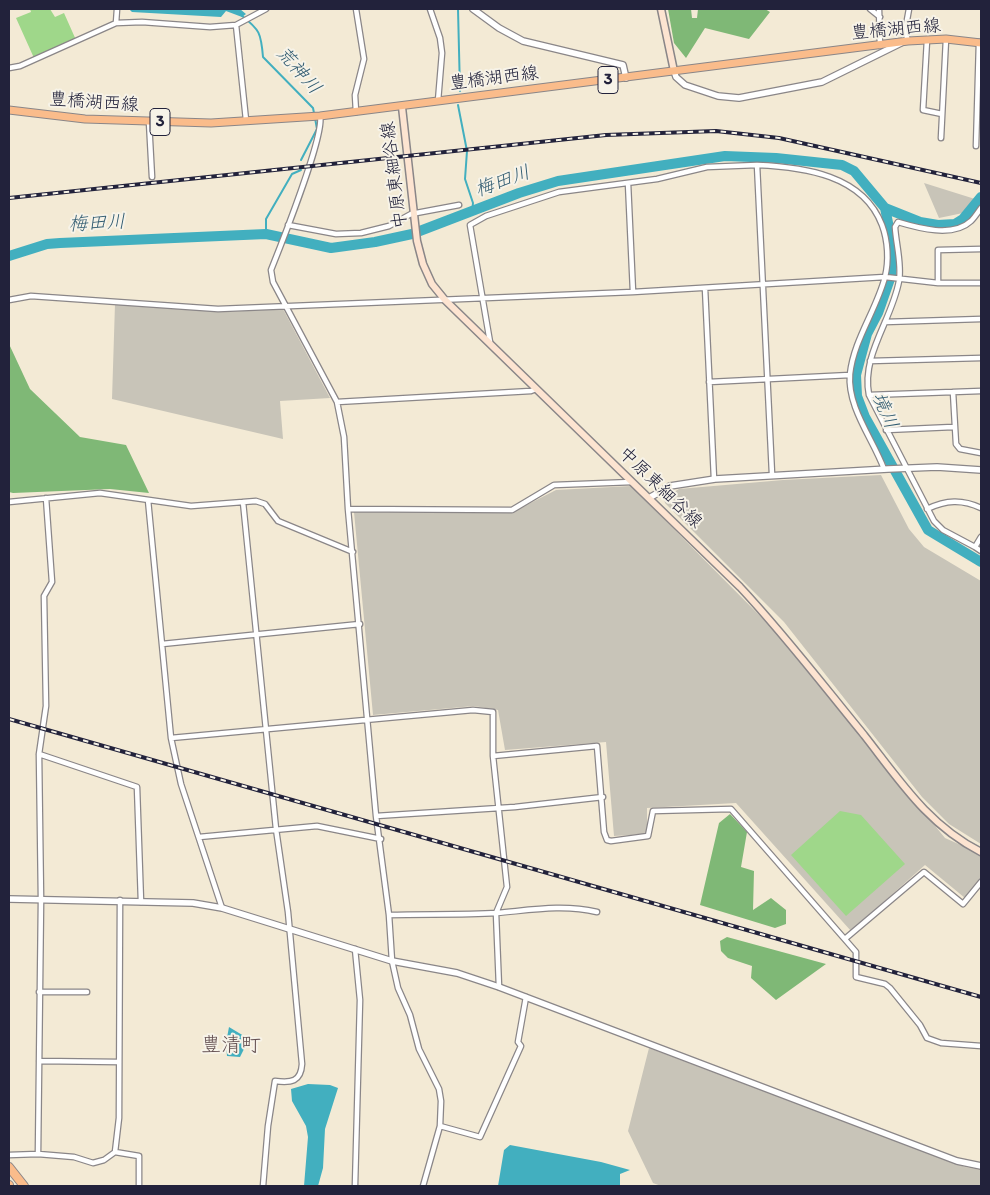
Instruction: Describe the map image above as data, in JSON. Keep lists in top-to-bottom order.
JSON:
{
  "streets": {
    "main road": ["豊橋湖西線", "3", "中原東細谷線"]
  },
  "crossings": [
    ["豊橋湖西線", "中原東細谷線"]
  ],
  "districts": ["豊清町"],
  "water": ["荒神川", "梅田川", "境川"]
}
